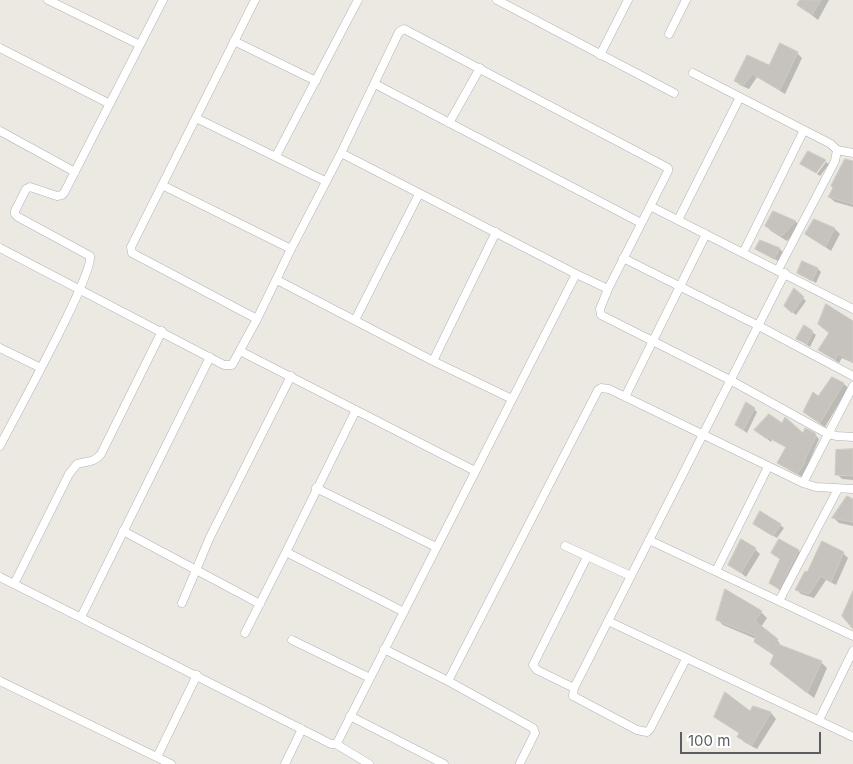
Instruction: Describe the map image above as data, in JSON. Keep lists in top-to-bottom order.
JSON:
{
  "scale_bar": "100 m"
}
